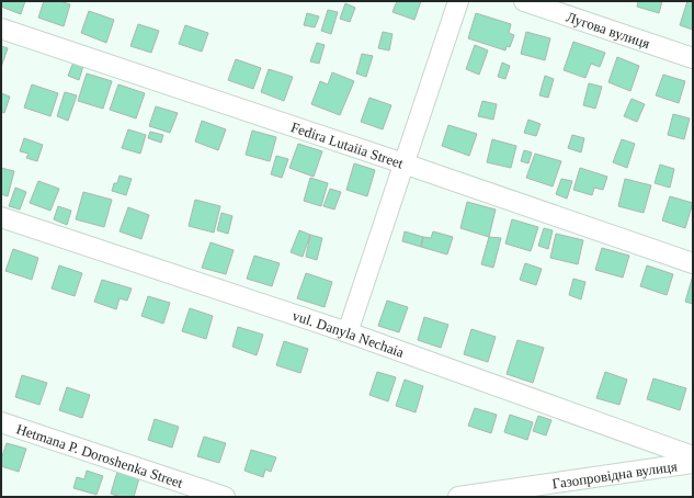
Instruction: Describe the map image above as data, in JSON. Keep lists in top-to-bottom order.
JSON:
{
  "streets": {
    "street": [
      "Лугова вулиця",
      "Fedira Lutaiia Street",
      "vul. Danyla Nechaia",
      "Hetmana P. Doroshenka Street",
      "Газопровідна вулиця"
    ]
  }
}
